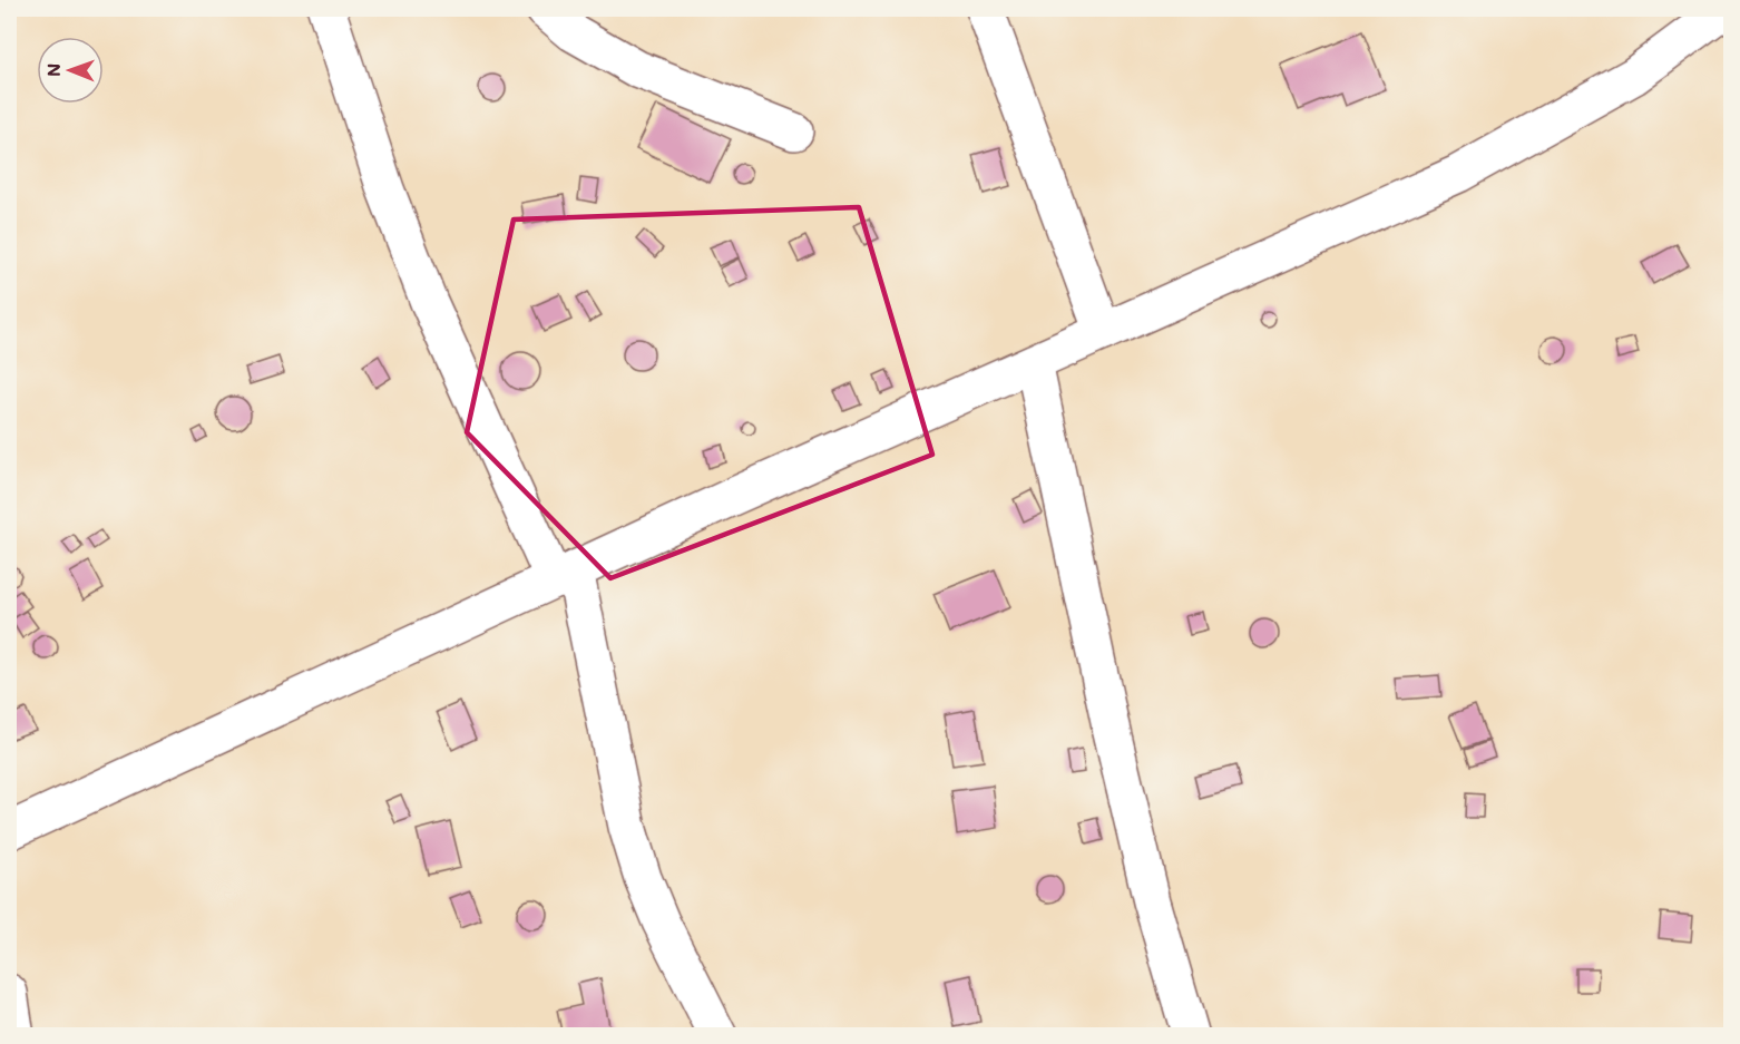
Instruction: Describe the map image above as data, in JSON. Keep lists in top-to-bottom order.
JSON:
{
  "north": "left"
}
